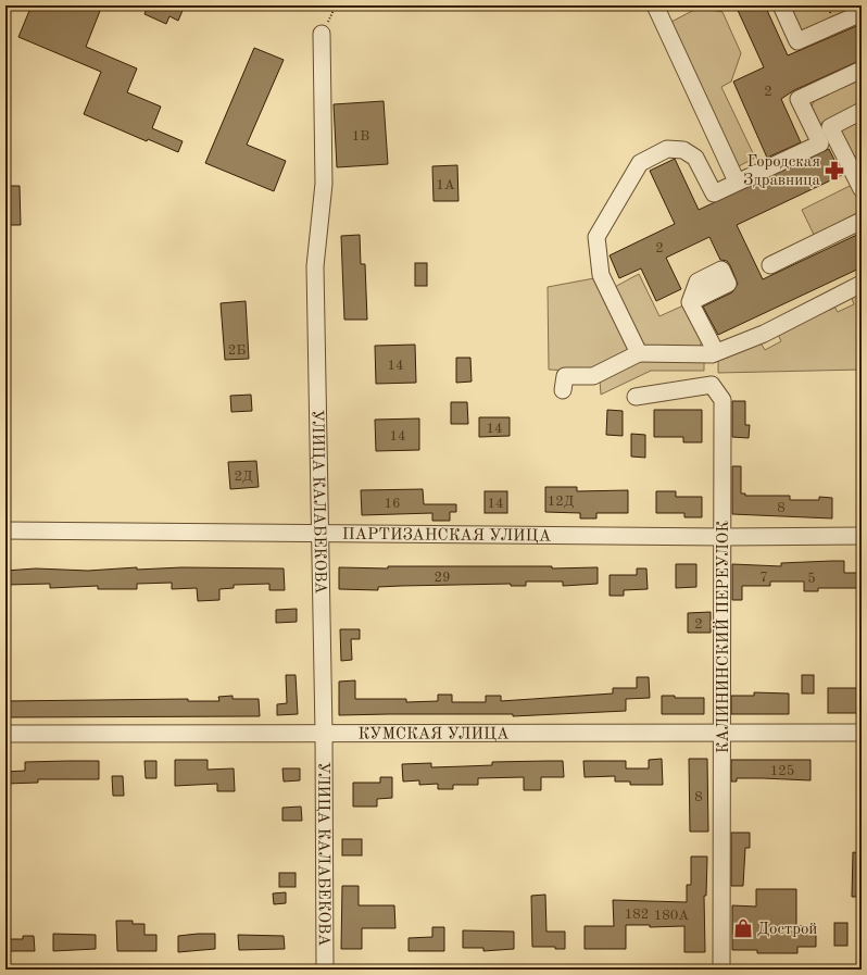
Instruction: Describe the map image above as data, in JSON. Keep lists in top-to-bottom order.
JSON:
{
  "streets": {
    "street": [
      "УЛИЦА КАЛАБЕКОВА",
      "ПАРТИЗАНСКАЯ УЛИЦА",
      "КАЛИНИНСКИЙ ПЕРЕУЛОК",
      "КУМСКАЯ УЛИЦА"
    ]
  },
  "crossings": [
    ["УЛИЦА КАЛАБЕКОВА", "ПАРТИЗАНСКАЯ УЛИЦА"],
    ["УЛИЦА КАЛАБЕКОВА", "КУМСКАЯ УЛИЦА"],
    ["ПАРТИЗАНСКАЯ УЛИЦА", "КАЛИНИНСКИЙ ПЕРЕУЛОК"],
    ["КАЛИНИНСКИЙ ПЕРЕУЛОК", "КУМСКАЯ УЛИЦА"]
  ],
  "places": {
    "pharmacy": ["Городская Здравница"],
    "shop": ["Дострой"]
  },
  "house_numbers": [
    "2",
    "1В",
    "1А",
    "2",
    "2Б",
    "14",
    "14",
    "14",
    "2Д",
    "12Д",
    "16",
    "14",
    "8",
    "29",
    "7",
    "5",
    "2",
    "125",
    "8",
    "182",
    "180А"
  ]
}
